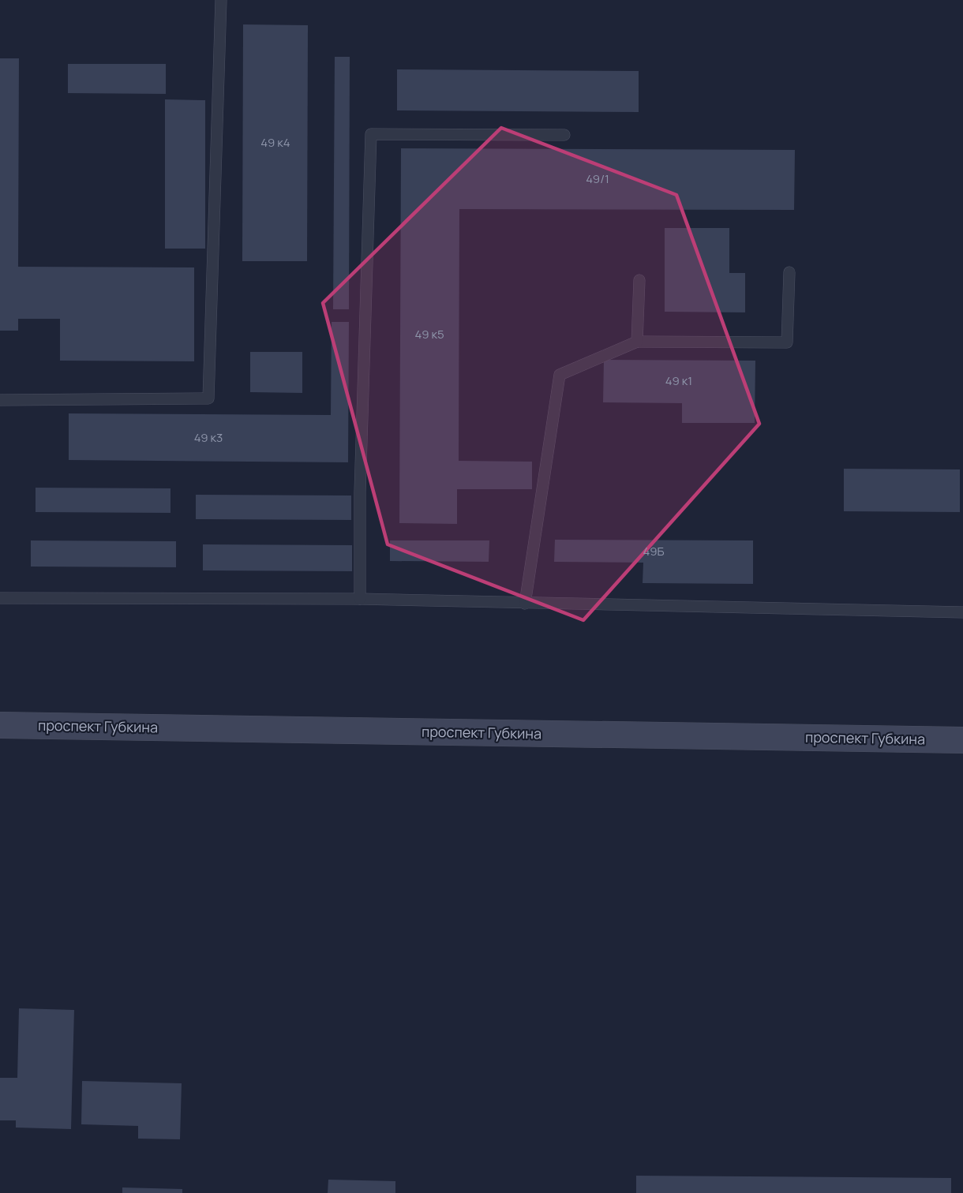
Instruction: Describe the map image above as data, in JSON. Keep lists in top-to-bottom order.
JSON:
{
  "streets": {
    "street": ["проспект Губкина"]
  },
  "house_numbers": [
    "49 к4",
    "49/1",
    "49 к5",
    "49 к1",
    "49 к3",
    "49Б"
  ]
}
